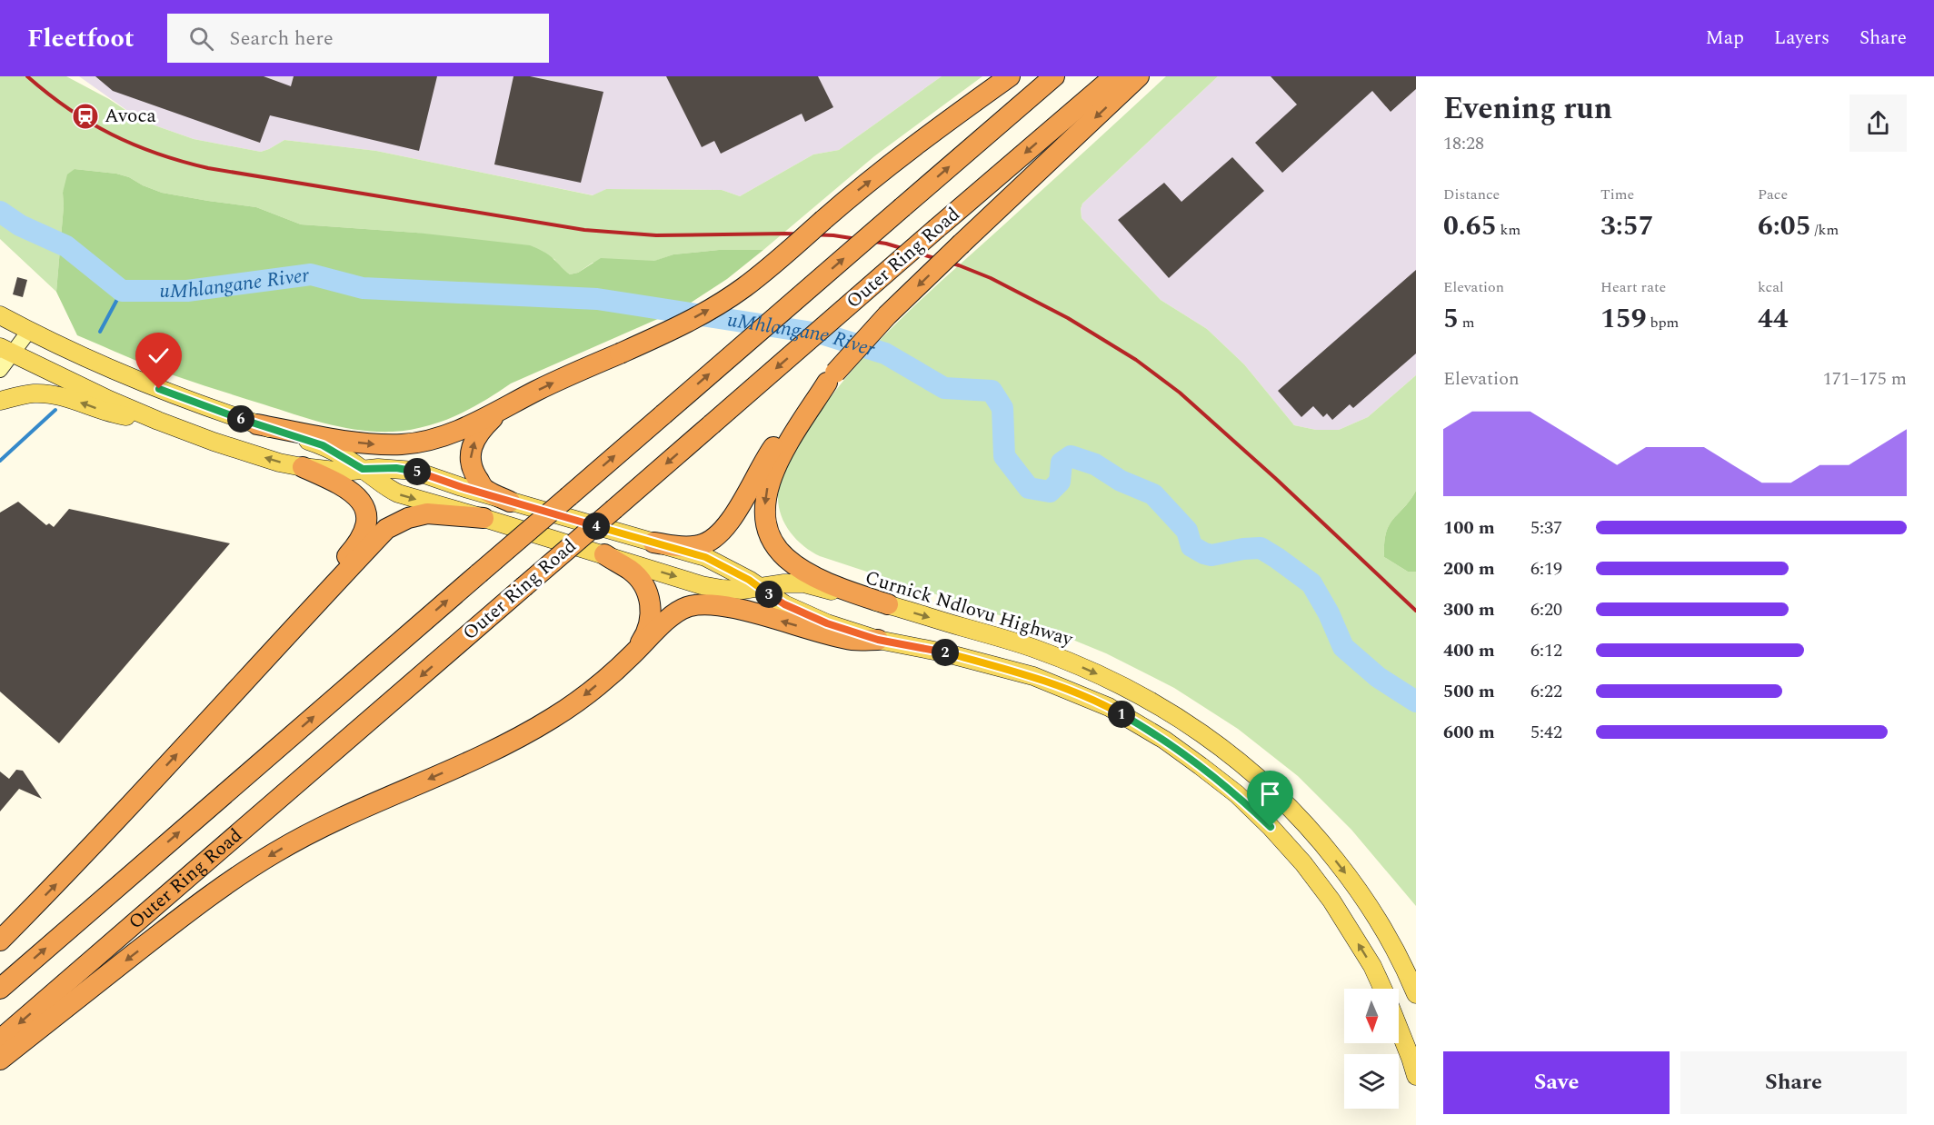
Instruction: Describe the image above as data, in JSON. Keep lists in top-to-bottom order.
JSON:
{
  "streets": {
    "highway": ["Outer Ring Road"],
    "main road": ["Curnick Ndlovu Highway"]
  },
  "water": ["uMhlangane River"],
  "places": {
    "station": ["Avoca"]
  },
  "north": "bottom",
  "page": {
    "header": "Fleetfoot",
    "search": "Search here",
    "nav": ["Map", "Layers", "Share"],
    "heading": ["Evening run", "18:28"],
    "stats": [
      ["Distance", "0.65 km"],
      ["Time", "3:57"],
      ["Pace", "6:05 /km"],
      ["Elevation", "5 m"],
      ["Heart rate", "159 bpm"],
      ["kcal", "44"]
    ],
    "chart": ["Elevation", "171–175 m"],
    "pins": [
      "6",
      "5",
      "4",
      "3",
      "2",
      "1"
    ],
    "list": [
      {
        "name": "100 m",
        "note": "5:37"
      },
      {
        "name": "200 m",
        "note": "6:19"
      },
      {
        "name": "300 m",
        "note": "6:20"
      },
      {
        "name": "400 m",
        "note": "6:12"
      },
      {
        "name": "500 m",
        "note": "6:22"
      },
      {
        "name": "600 m",
        "note": "5:42"
      }
    ],
    "buttons": ["Save", "Share"]
  }
}
